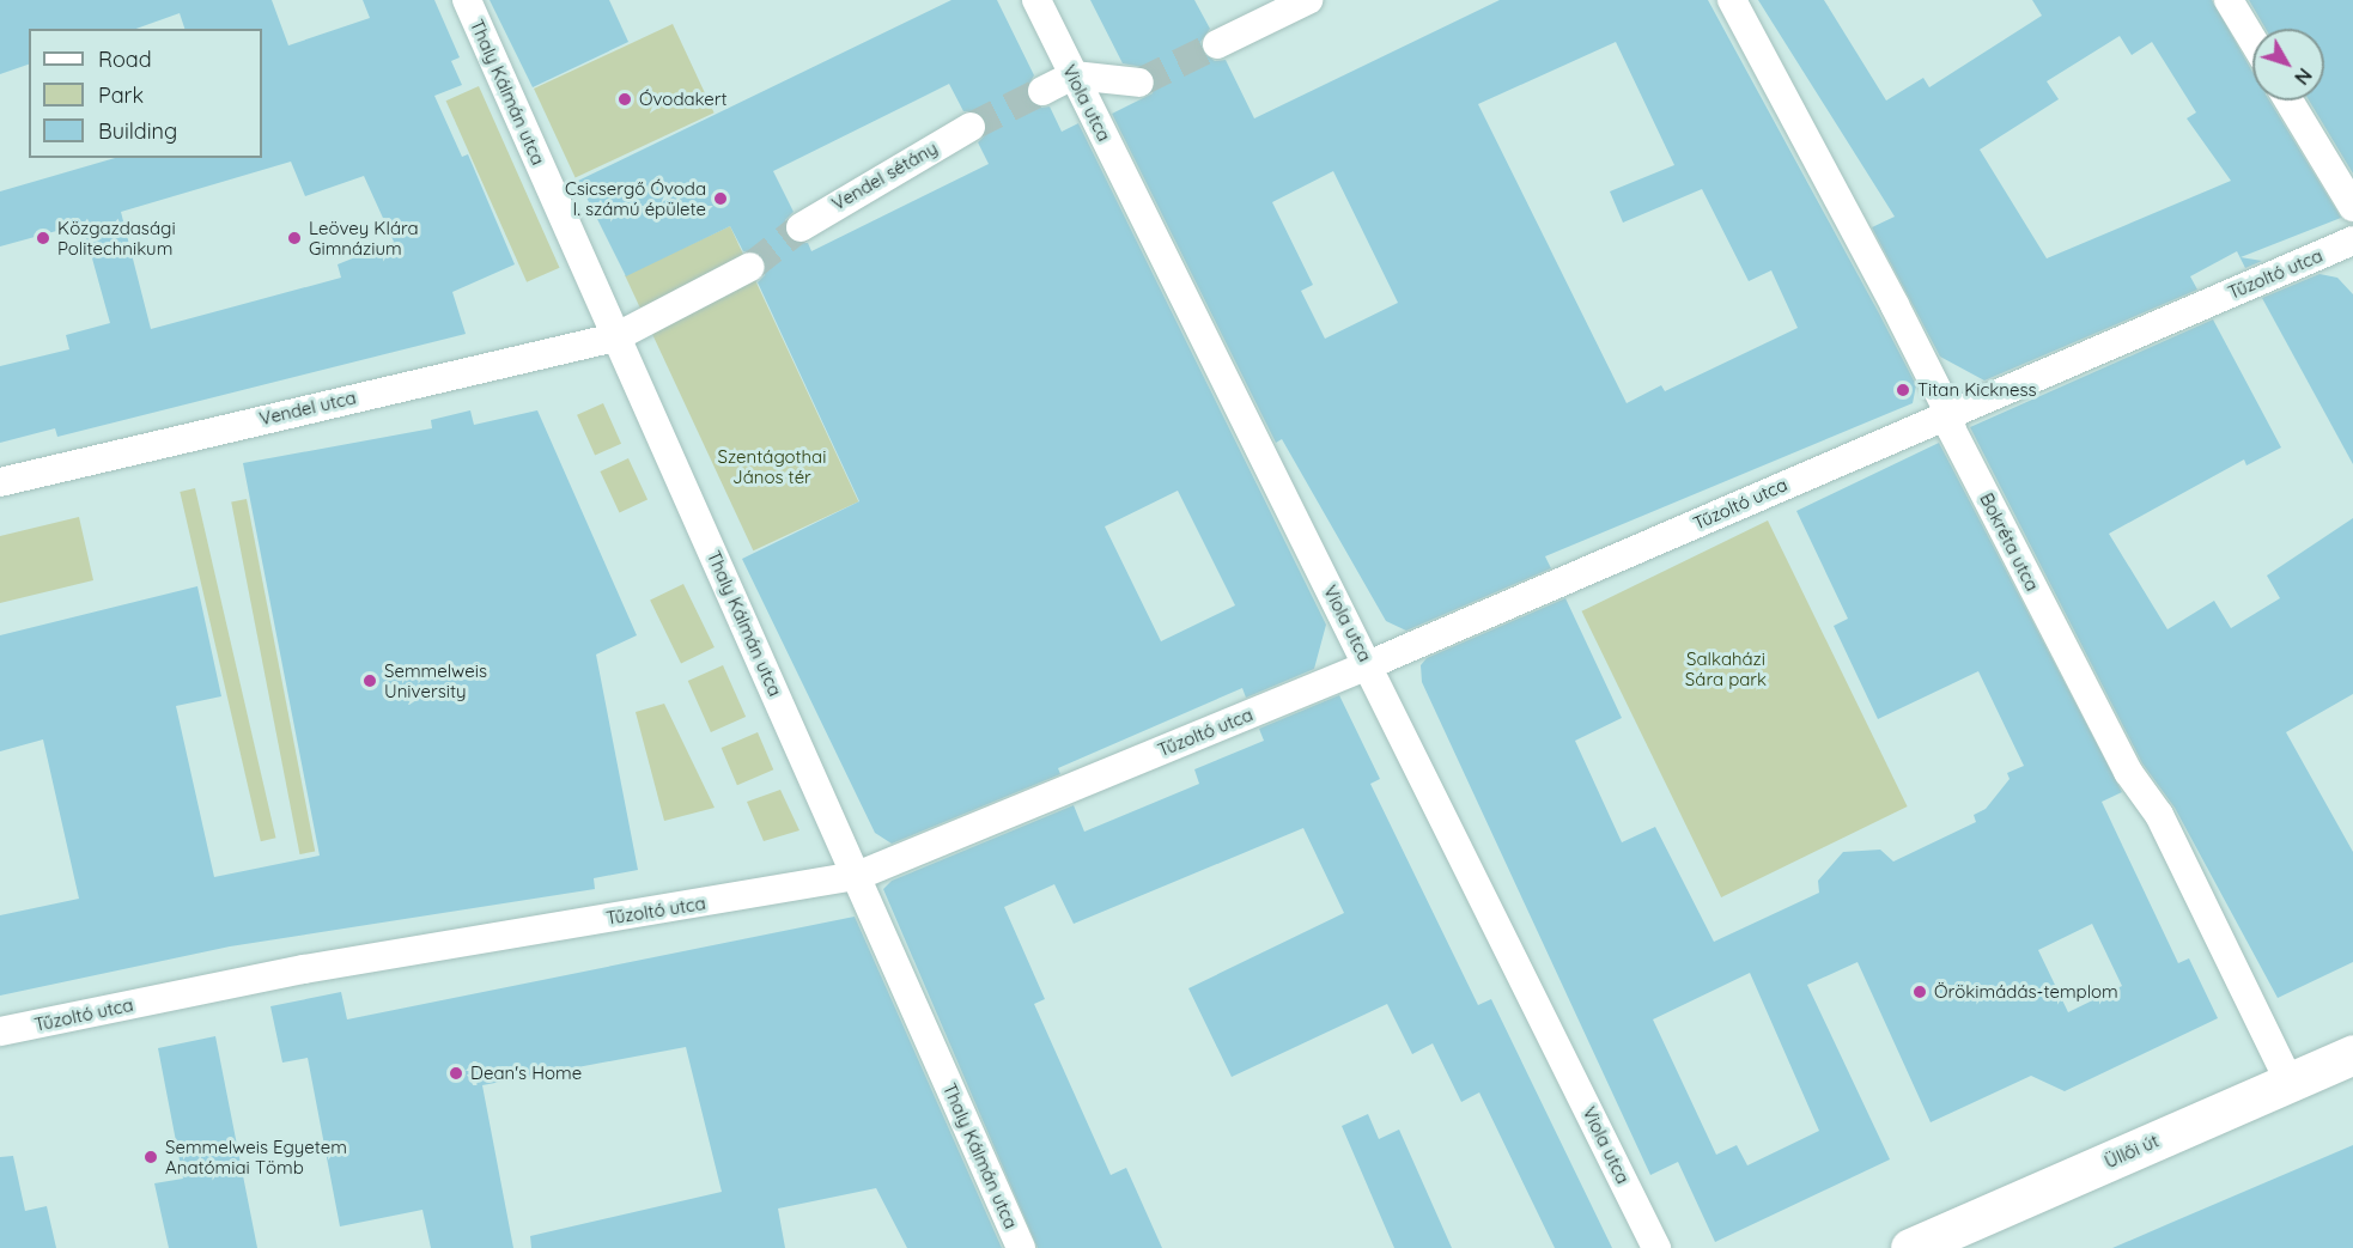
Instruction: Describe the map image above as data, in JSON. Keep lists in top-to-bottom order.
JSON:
{
  "streets": {
    "main road": ["Üllői út"],
    "street": [
      "Thaly Kálmán utca",
      "Viola utca",
      "Vendel sétány",
      "Tűzoltó utca",
      "Vendel utca",
      "Bokréta utca"
    ]
  },
  "crossings": [
    ["Thaly Kálmán utca", "Tűzoltó utca"],
    ["Thaly Kálmán utca", "Vendel utca"],
    ["Viola utca", "Tűzoltó utca"],
    ["Tűzoltó utca", "Bokréta utca"],
    ["Bokréta utca", "Üllői út"]
  ],
  "parks": ["Szentágothai János tér", "Salkaházi Sára park"],
  "places": [
    "Óvodakert",
    "Csicsergő Óvoda I. számú épülete",
    "Közgazdasági Politechnikum",
    "Leövey Klára Gimnázium",
    "Titan Kickness",
    "Semmelweis University",
    "Örökimádás-templom",
    "Dean's Home",
    "Semmelweis Egyetem Anatómiai Tömb"
  ],
  "legend": ["Road", "Park", "Building"],
  "north": "bottom right"
}
